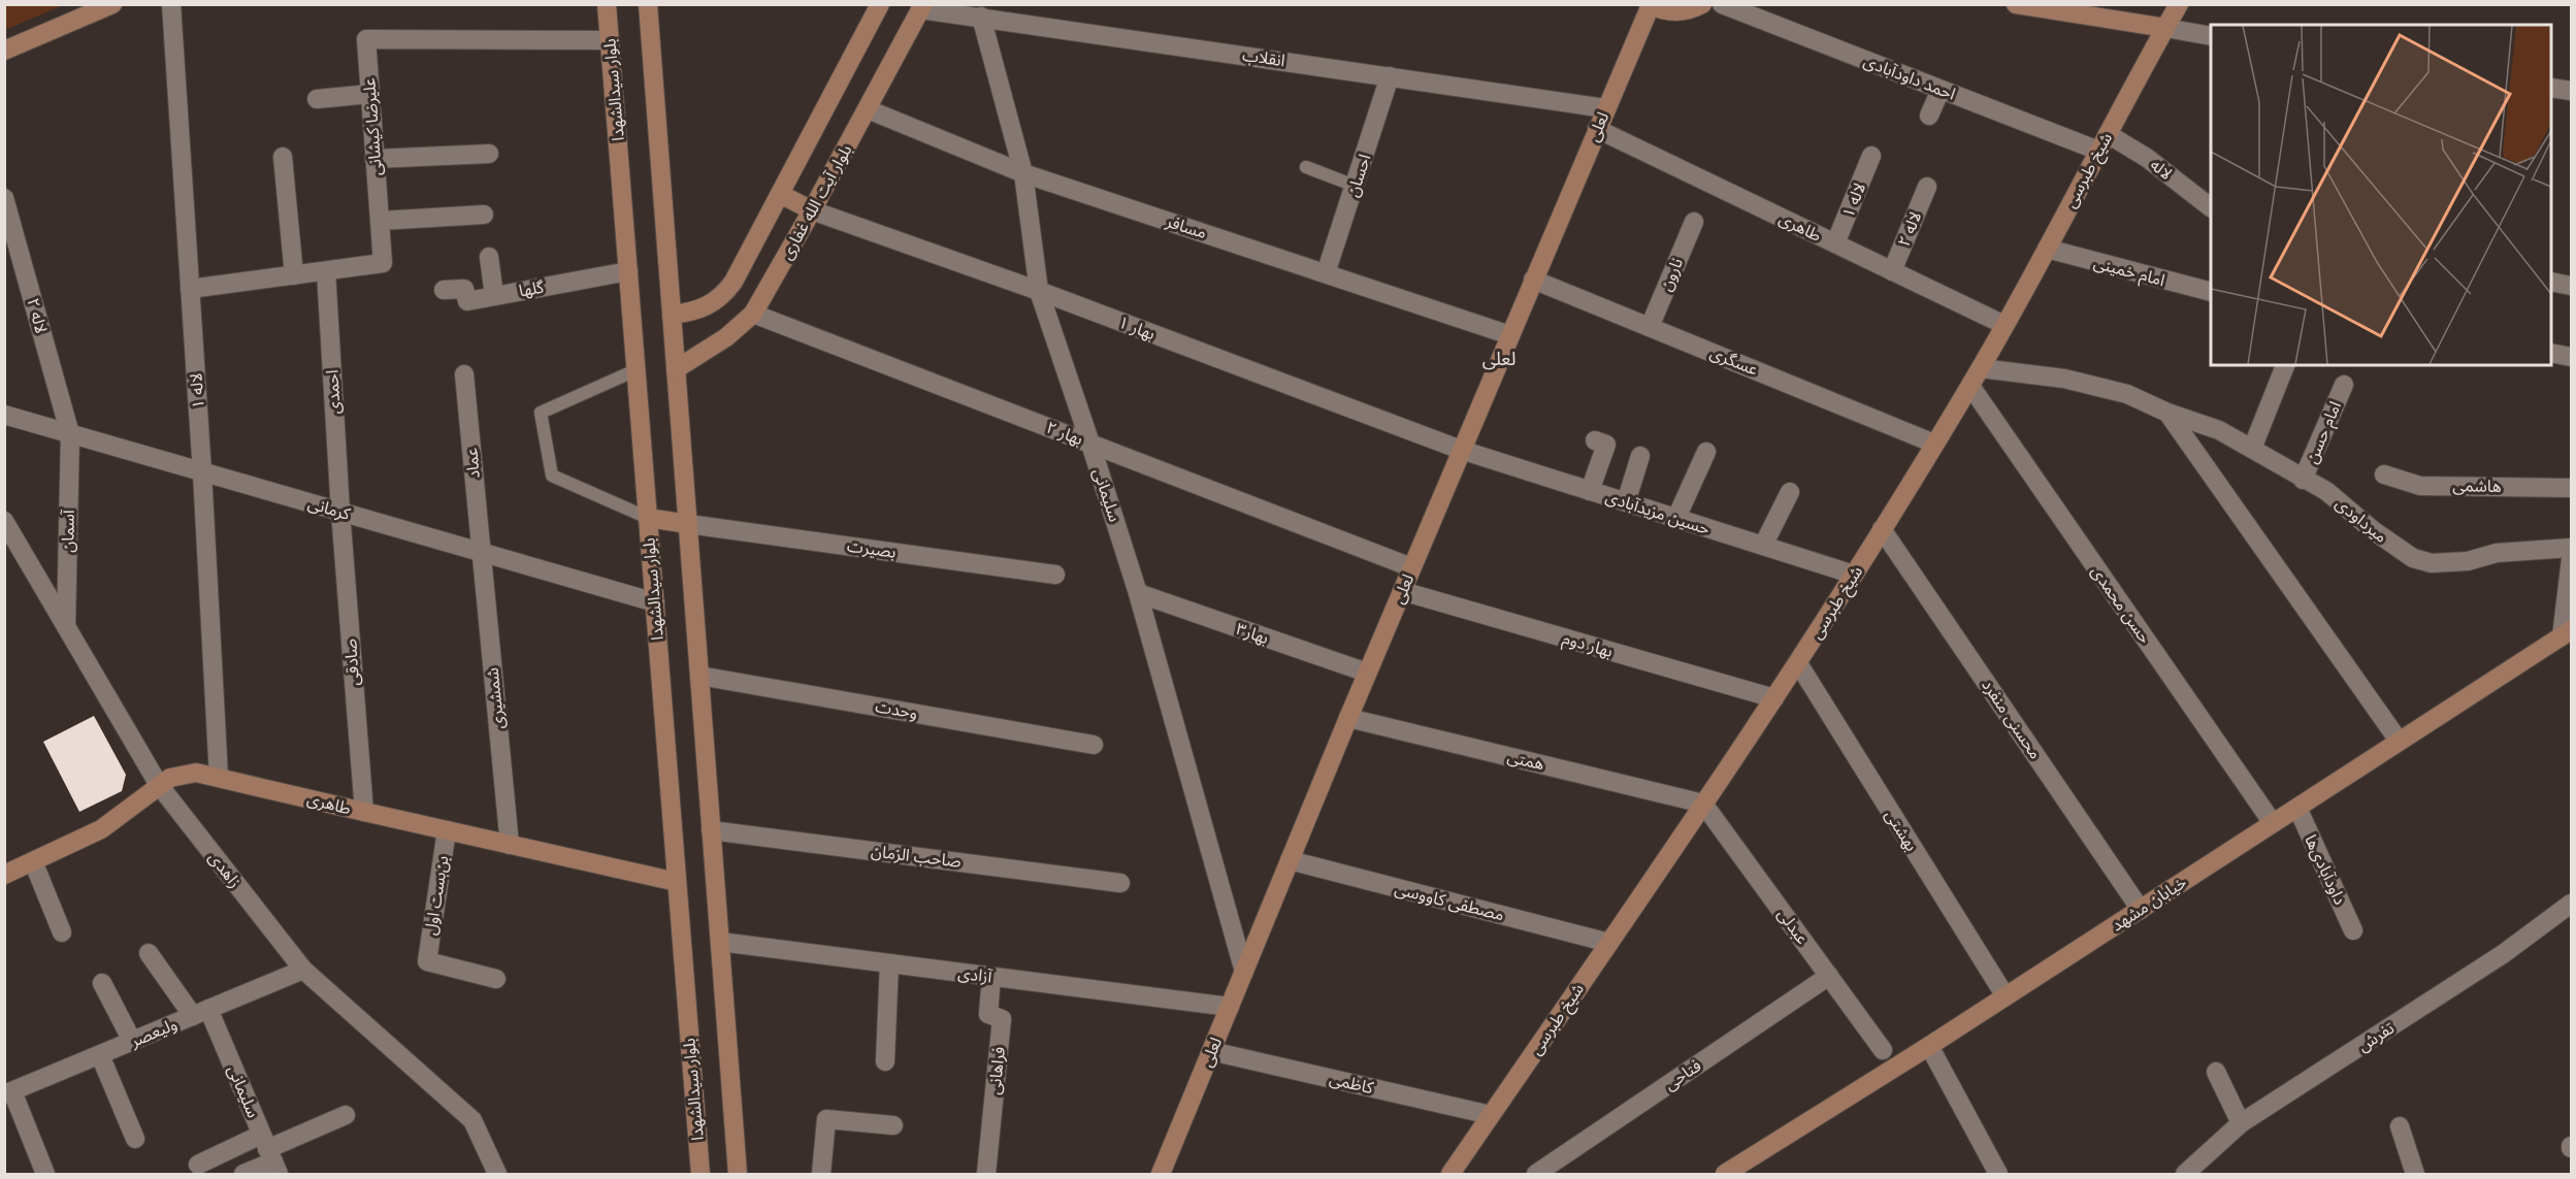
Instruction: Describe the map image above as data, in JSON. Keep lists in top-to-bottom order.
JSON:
{
  "streets": {
    "street": [
      "انقلاب",
      "احمد داودآبادی",
      "بلوار سیدالشهدا",
      "علیرضا کیشانی",
      "لعلی",
      "لاله",
      "شیخ طبرسی",
      "احسان",
      "لاله ۱",
      "بلوار آیت الله غفاری",
      "مسافر",
      "طاهری",
      "لاله ۲",
      "امام خمینی",
      "نارون",
      "گلها",
      "بهار ۱",
      "عسگری",
      "احمدی",
      "امام حسن",
      "بهار ۲",
      "عماد",
      "هاشمی",
      "سلیمانی",
      "کرمانی",
      "حسین مزیدآبادی",
      "میرداودی",
      "آسمان",
      "بصیرت",
      "حسن محمدی",
      "بهار۳",
      "بهار دوم",
      "صادقی",
      "شمشیری",
      "وحدت",
      "محسنی منفرد",
      "همتی",
      "بهشتی",
      "صاحب الزمان",
      "زاهدی",
      "داودآبادی‌ها",
      "بن‌بست اول",
      "مصطفی کاووسی",
      "خیابان مشهد",
      "عبدلی",
      "آزادی",
      "ولیعصر",
      "تفرش",
      "فراهانی",
      "فتاحی",
      "کاظمی"
    ]
  },
  "crossings": [
    ["انقلاب", "لعلی"],
    ["انقلاب", "احسان"],
    ["انقلاب", "بلوار آیت الله غفاری"],
    ["انقلاب", "سلیمانی"],
    ["احمد داودآبادی", "شیخ طبرسی"],
    ["بلوار سیدالشهدا", "علیرضا کیشانی"],
    ["بلوار سیدالشهدا", "طاهری"],
    ["بلوار سیدالشهدا", "گلها"],
    ["بلوار سیدالشهدا", "کرمانی"],
    ["علیرضا کیشانی", "لاله ۱"],
    ["علیرضا کیشانی", "احمدی"],
    ["لعلی", "مسافر"],
    ["لعلی", "طاهری"],
    ["لعلی", "بهار ۱"],
    ["لعلی", "عسگری"],
    ["لعلی", "بهار ۲"],
    ["لعلی", "سلیمانی"],
    ["لعلی", "حسین مزیدآبادی"],
    ["لعلی", "بهار۳"],
    ["لعلی", "بهار دوم"],
    ["لعلی", "همتی"],
    ["لعلی", "مصطفی کاووسی"],
    ["لعلی", "آزادی"],
    ["لعلی", "کاظمی"],
    ["لاله", "شیخ طبرسی"],
    ["شیخ طبرسی", "طاهری"],
    ["شیخ طبرسی", "امام خمینی"],
    ["شیخ طبرسی", "عسگری"],
    ["شیخ طبرسی", "حسین مزیدآبادی"],
    ["شیخ طبرسی", "میرداودی"],
    ["شیخ طبرسی", "حسن محمدی"],
    ["شیخ طبرسی", "بهار دوم"],
    ["شیخ طبرسی", "محسنی منفرد"],
    ["شیخ طبرسی", "همتی"],
    ["شیخ طبرسی", "بهشتی"],
    ["شیخ طبرسی", "مصطفی کاووسی"],
    ["شیخ طبرسی", "عبدلی"],
    ["شیخ طبرسی", "کاظمی"],
    ["احسان", "مسافر"],
    ["لاله ۱", "طاهری"],
    ["لاله ۱", "کرمانی"],
    ["بلوار آیت الله غفاری", "مسافر"],
    ["بلوار آیت الله غفاری", "بهار ۱"],
    ["بلوار آیت الله غفاری", "بهار ۲"],
    ["مسافر", "سلیمانی"],
    ["طاهری", "لاله ۲"],
    ["طاهری", "صادقی"],
    ["طاهری", "شمشیری"],
    ["طاهری", "زاهدی"],
    ["طاهری", "بن‌بست اول"],
    ["لاله ۲", "کرمانی"],
    ["لاله ۲", "آسمان"],
    ["نارون", "عسگری"],
    ["بهار ۱", "سلیمانی"],
    ["بهار ۱", "حسین مزیدآبادی"],
    ["احمدی", "کرمانی"],
    ["احمدی", "صادقی"],
    ["امام حسن", "میرداودی"],
    ["بهار ۲", "سلیمانی"],
    ["عماد", "کرمانی"],
    ["عماد", "شمشیری"],
    ["سلیمانی", "بهار۳"],
    ["سلیمانی", "ولیعصر"],
    ["کرمانی", "آسمان"],
    ["کرمانی", "صادقی"],
    ["کرمانی", "شمشیری"],
    ["میرداودی", "خیابان مشهد"],
    ["آسمان", "زاهدی"],
    ["حسن محمدی", "خیابان مشهد"],
    ["محسنی منفرد", "خیابان مشهد"],
    ["همتی", "عبدلی"],
    ["بهشتی", "خیابان مشهد"],
    ["زاهدی", "ولیعصر"],
    ["داودآبادی‌ها", "خیابان مشهد"],
    ["عبدلی", "فتاحی"],
    ["آزادی", "فراهانی"]
  ],
  "districts": ["لعلی"]
}
